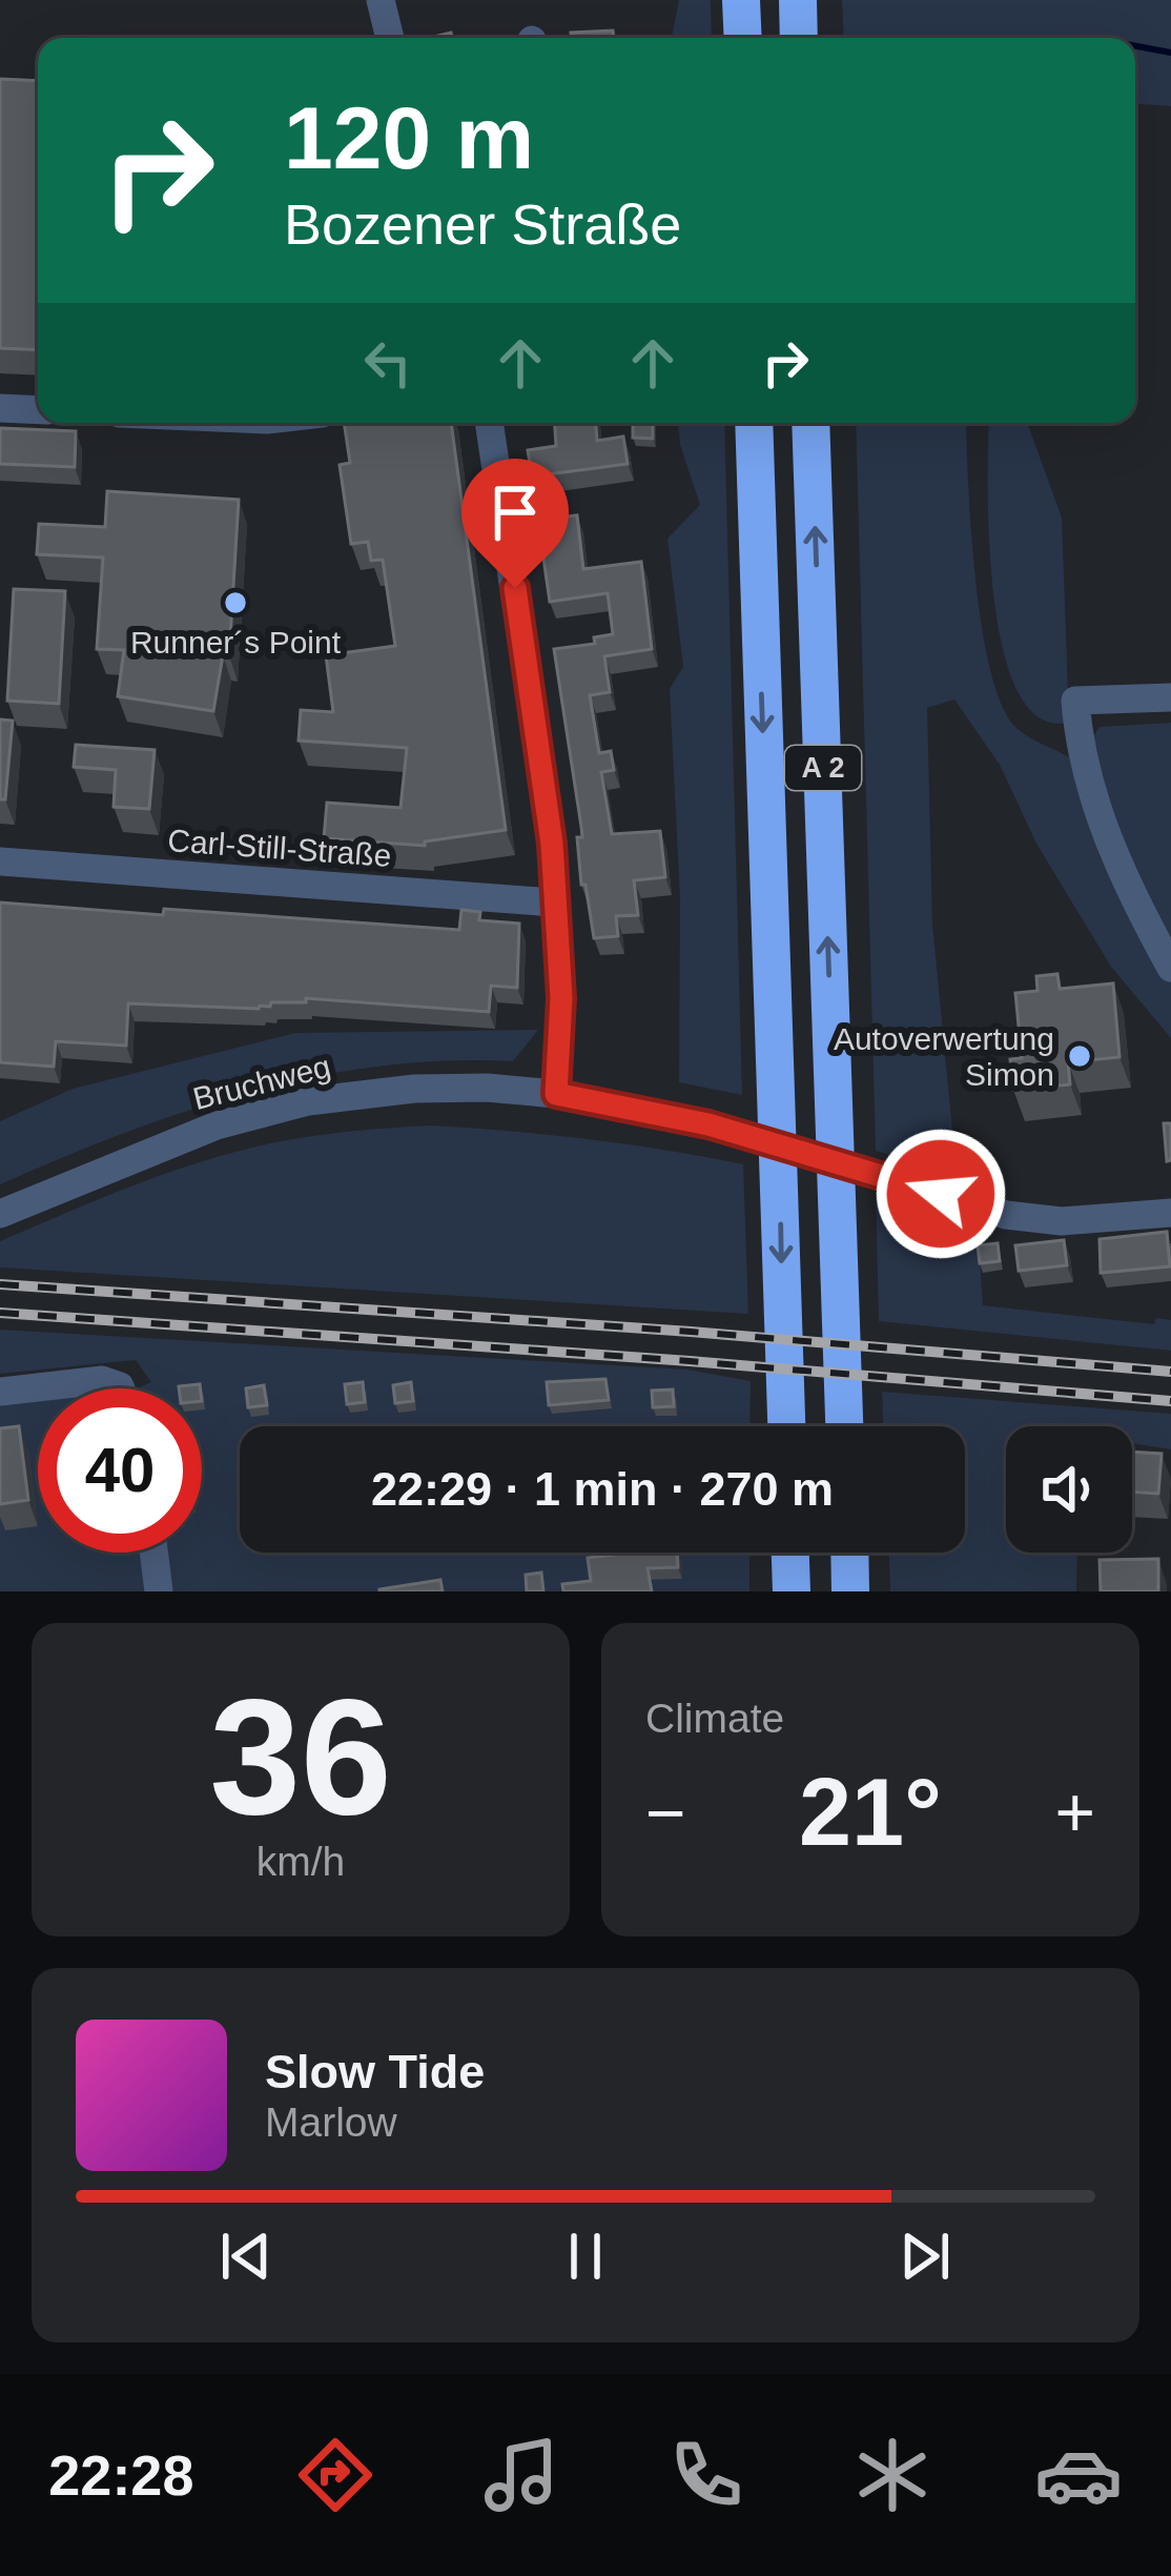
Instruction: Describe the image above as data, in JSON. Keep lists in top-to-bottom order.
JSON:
{
  "streets": {
    "highway": ["A 2"],
    "street": ["Carl-Still-Straße", "Bruchweg"]
  },
  "places": ["Runner´s Point", "Autoverwertung Simon"],
  "page": {
    "turn": ["120 m", "Bozener Straße"],
    "limit": "40",
    "trip": "22:29 · 1 min · 270 m",
    "tile": [
      ["36", "km/h"],
      "Climate"
    ],
    "heat": ["−", "21°", "+"],
    "song": ["Slow Tide", "Marlow"],
    "tabs": "22:28"
  }
}
